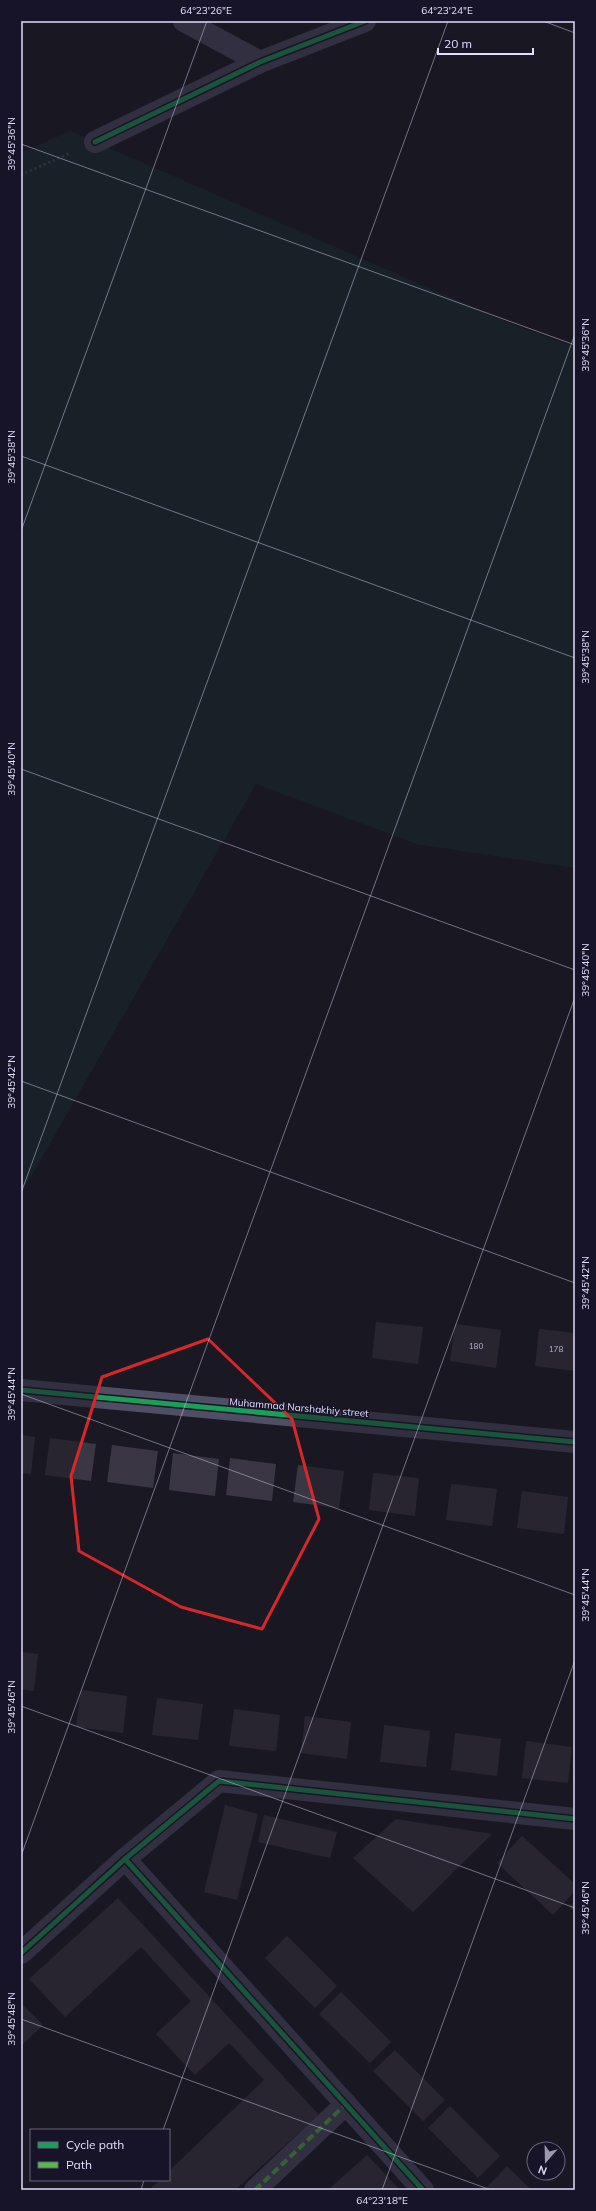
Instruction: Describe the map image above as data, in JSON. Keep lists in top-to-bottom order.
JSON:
{
  "streets": {
    "street": ["Muhammad Narshakhiy street"]
  },
  "house_numbers": ["180", "178"],
  "legend": ["Cycle path", "Path"],
  "scale_bar": "20 m",
  "north": "bottom",
  "coordinates": [
    "64°23'26\"E",
    "64°23'24\"E",
    "39°45'36\"N",
    "39°45'38\"N",
    "39°45'40\"N",
    "39°45'42\"N",
    "39°45'44\"N",
    "39°45'46\"N",
    "39°45'48\"N",
    "64°23'18\"E"
  ]
}
